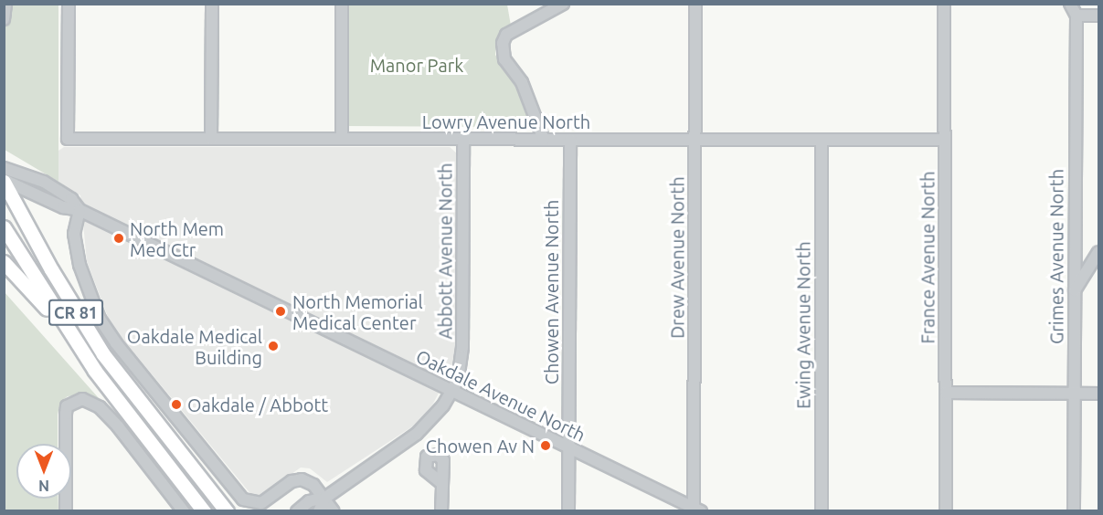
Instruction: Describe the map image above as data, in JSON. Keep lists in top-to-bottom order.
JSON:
{
  "streets": {
    "main road": ["CR 81"],
    "street": [
      "Lowry Avenue North",
      "Abbott Avenue North",
      "Grimes Avenue North",
      "Drew Avenue North",
      "France Avenue North",
      "Chowen Avenue North",
      "Ewing Avenue North",
      "Oakdale Avenue North"
    ]
  },
  "crossings": [
    ["Lowry Avenue North", "Abbott Avenue North"],
    ["Lowry Avenue North", "Drew Avenue North"],
    ["Lowry Avenue North", "France Avenue North"],
    ["Lowry Avenue North", "Chowen Avenue North"],
    ["Lowry Avenue North", "Ewing Avenue North"],
    ["Abbott Avenue North", "Oakdale Avenue North"],
    ["Drew Avenue North", "Oakdale Avenue North"],
    ["Chowen Avenue North", "Oakdale Avenue North"],
    ["CR 81", "Oakdale Avenue North"]
  ],
  "parks": ["Manor Park"],
  "places": [
    "North Mem Med Ctr",
    "North Memorial Medical Center",
    "Oakdale Medical Building",
    "Oakdale / Abbott",
    "Chowen Av N"
  ],
  "north": "bottom"
}
